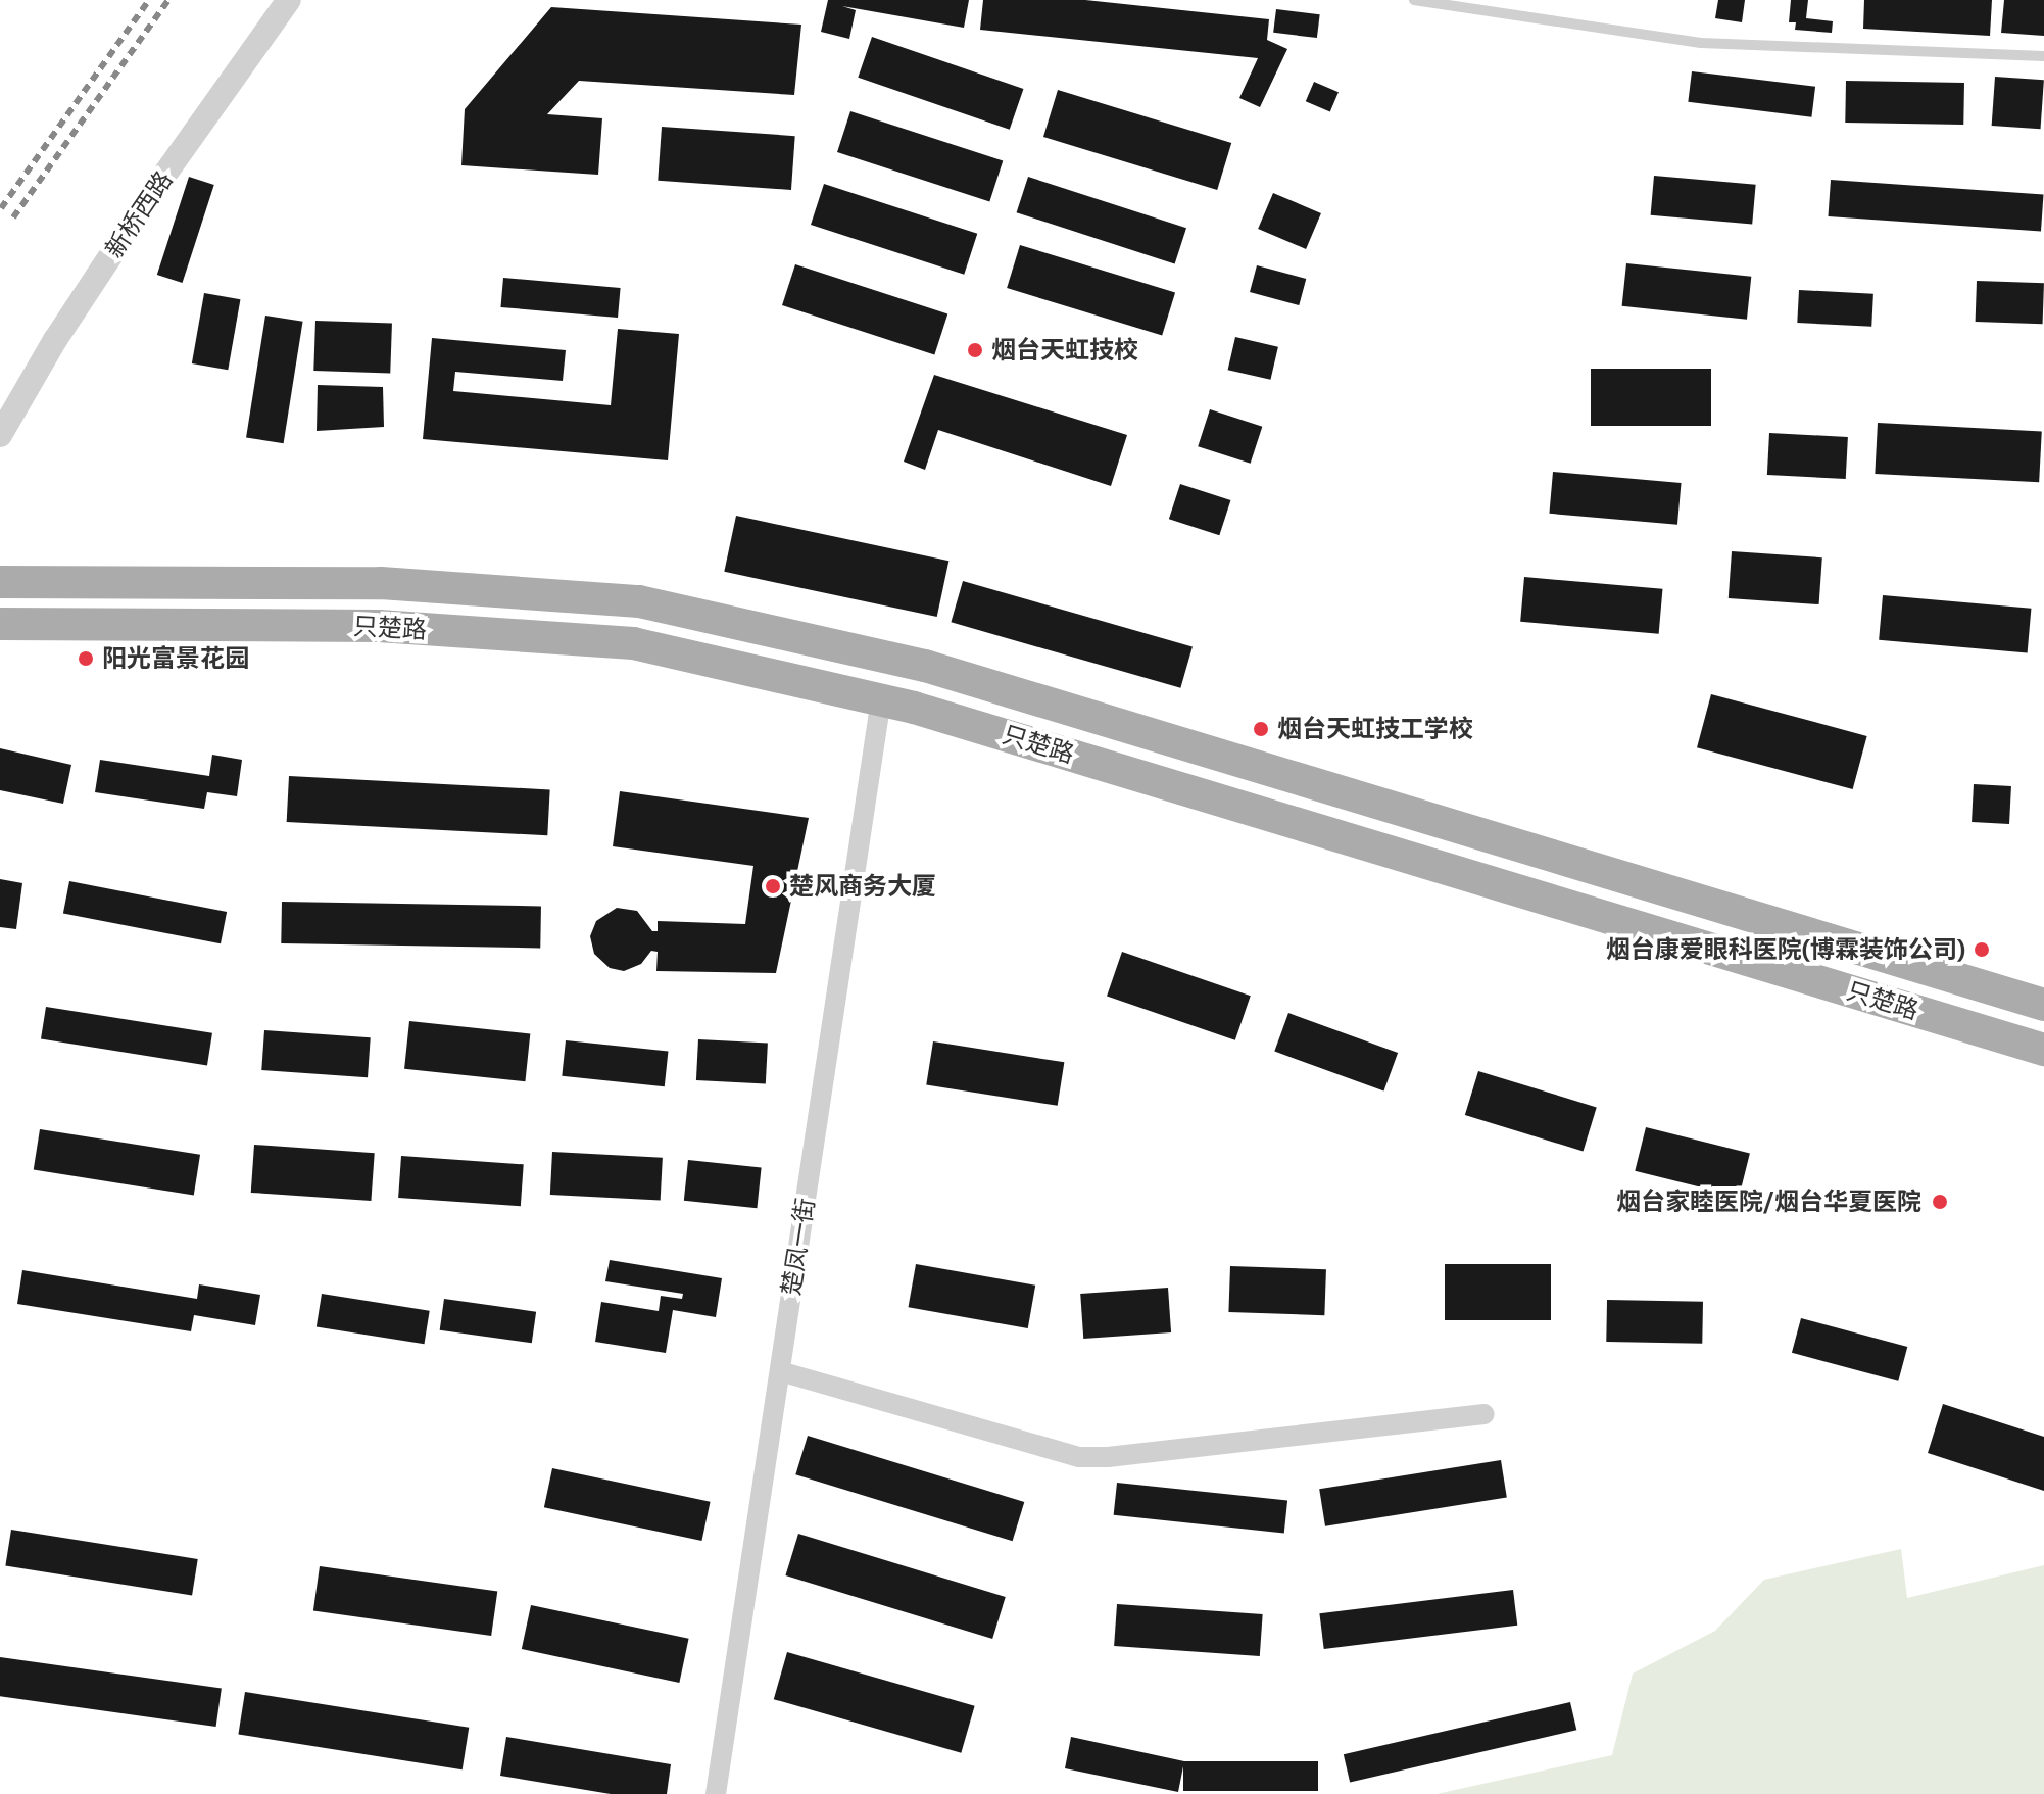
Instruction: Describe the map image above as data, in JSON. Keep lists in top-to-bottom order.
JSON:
{
  "streets": {
    "main road": ["只楚路"],
    "street": ["新桥西路", "楚凤一街"]
  },
  "crossings": [
    ["只楚路", "楚凤一街"]
  ],
  "places": [
    "烟台天虹技校",
    "阳光富景花园",
    "烟台天虹技工学校",
    "楚风商务大厦",
    "烟台康爱眼科医院(博霖装饰公司)",
    "烟台家睦医院/烟台华夏医院"
  ]
}
